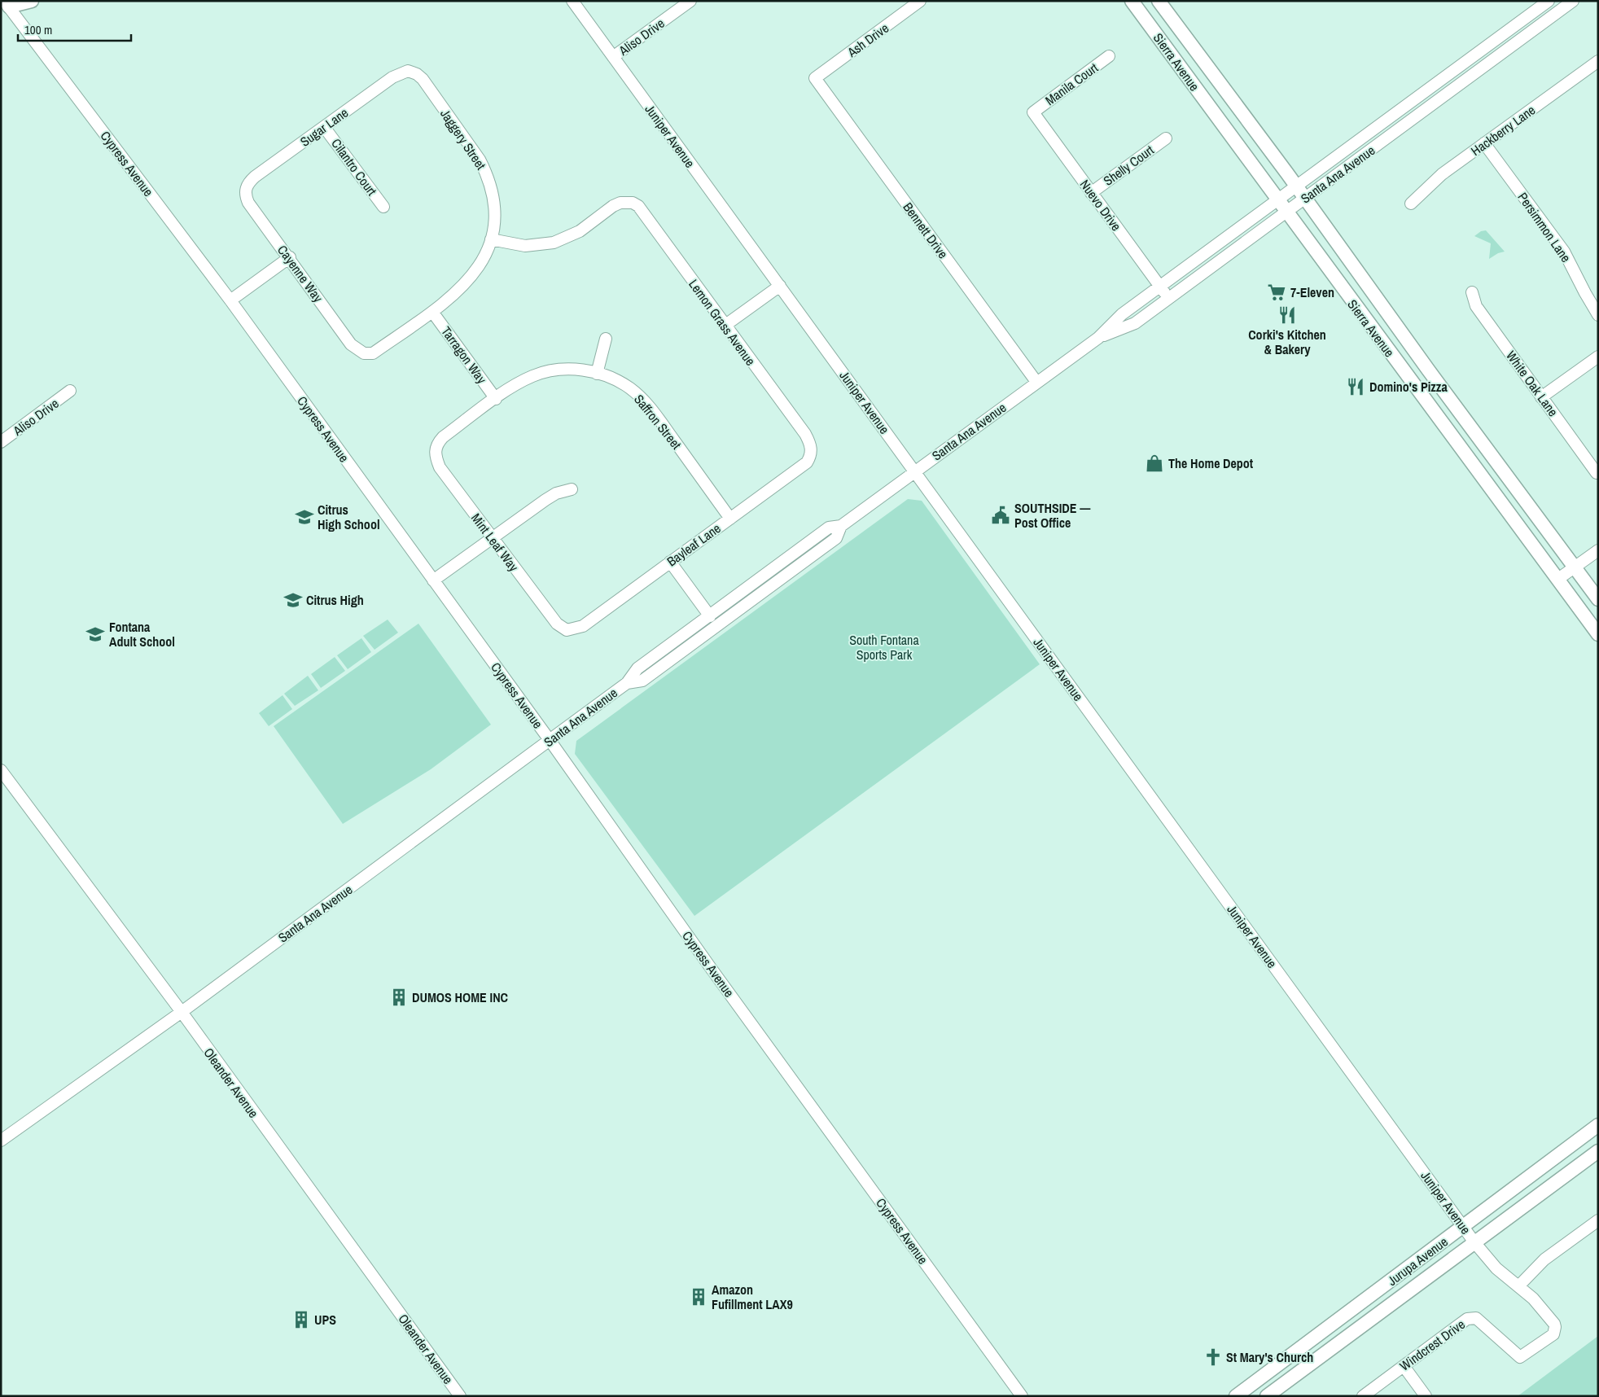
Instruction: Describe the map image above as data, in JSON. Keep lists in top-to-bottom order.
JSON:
{
  "streets": {
    "main road": ["Sierra Avenue", "Jurupa Avenue"],
    "street": [
      "Aliso Drive",
      "Ash Drive",
      "Manila Court",
      "Sugar Lane",
      "Hackberry Lane",
      "Juniper Avenue",
      "Jaggery Street",
      "Cypress Avenue",
      "Shelly Court",
      "Cilantro Court",
      "Santa Ana Avenue",
      "Nuevo Drive",
      "Persimmon Lane",
      "Bennett Drive",
      "Cayenne Way",
      "Lemon Grass Avenue",
      "Tarragon Way",
      "White Oak Lane",
      "Saffron Street",
      "Mint Leaf Way",
      "Bayleaf Lane",
      "Oleander Avenue",
      "Windcrest Drive"
    ]
  },
  "crossings": [
    ["Aliso Drive", "Juniper Avenue"],
    ["Ash Drive", "Bennett Drive"],
    ["Sierra Avenue", "Santa Ana Avenue"],
    ["Manila Court", "Nuevo Drive"],
    ["Sugar Lane", "Jaggery Street"],
    ["Sugar Lane", "Cilantro Court"],
    ["Sugar Lane", "Cayenne Way"],
    ["Hackberry Lane", "Persimmon Lane"],
    ["Juniper Avenue", "Santa Ana Avenue"],
    ["Juniper Avenue", "Jurupa Avenue"],
    ["Juniper Avenue", "Windcrest Drive"],
    ["Jaggery Street", "Cayenne Way"],
    ["Jaggery Street", "Lemon Grass Avenue"],
    ["Jaggery Street", "Tarragon Way"],
    ["Cypress Avenue", "Santa Ana Avenue"],
    ["Shelly Court", "Nuevo Drive"],
    ["Santa Ana Avenue", "Nuevo Drive"],
    ["Santa Ana Avenue", "Bennett Drive"],
    ["Santa Ana Avenue", "Oleander Avenue"],
    ["Lemon Grass Avenue", "Bayleaf Lane"],
    ["Tarragon Way", "Saffron Street"],
    ["Saffron Street", "Mint Leaf Way"],
    ["Saffron Street", "Bayleaf Lane"],
    ["Mint Leaf Way", "Bayleaf Lane"]
  ],
  "parks": ["South Fontana Sports Park"],
  "places": {
    "supermarket": ["7-Eleven"],
    "restaurant": ["Corki's Kitchen & Bakery", "Domino's Pizza"],
    "shop": ["The Home Depot"],
    "public building": ["SOUTHSIDE — Post Office"],
    "school or university": ["Citrus High School", "Citrus High", "Fontana Adult School"],
    "building": ["DUMOS HOME INC", "Amazon Fufillment LAX9", "UPS"],
    "church": ["St Mary's Church"]
  },
  "scale_bar": "100 m"
}
